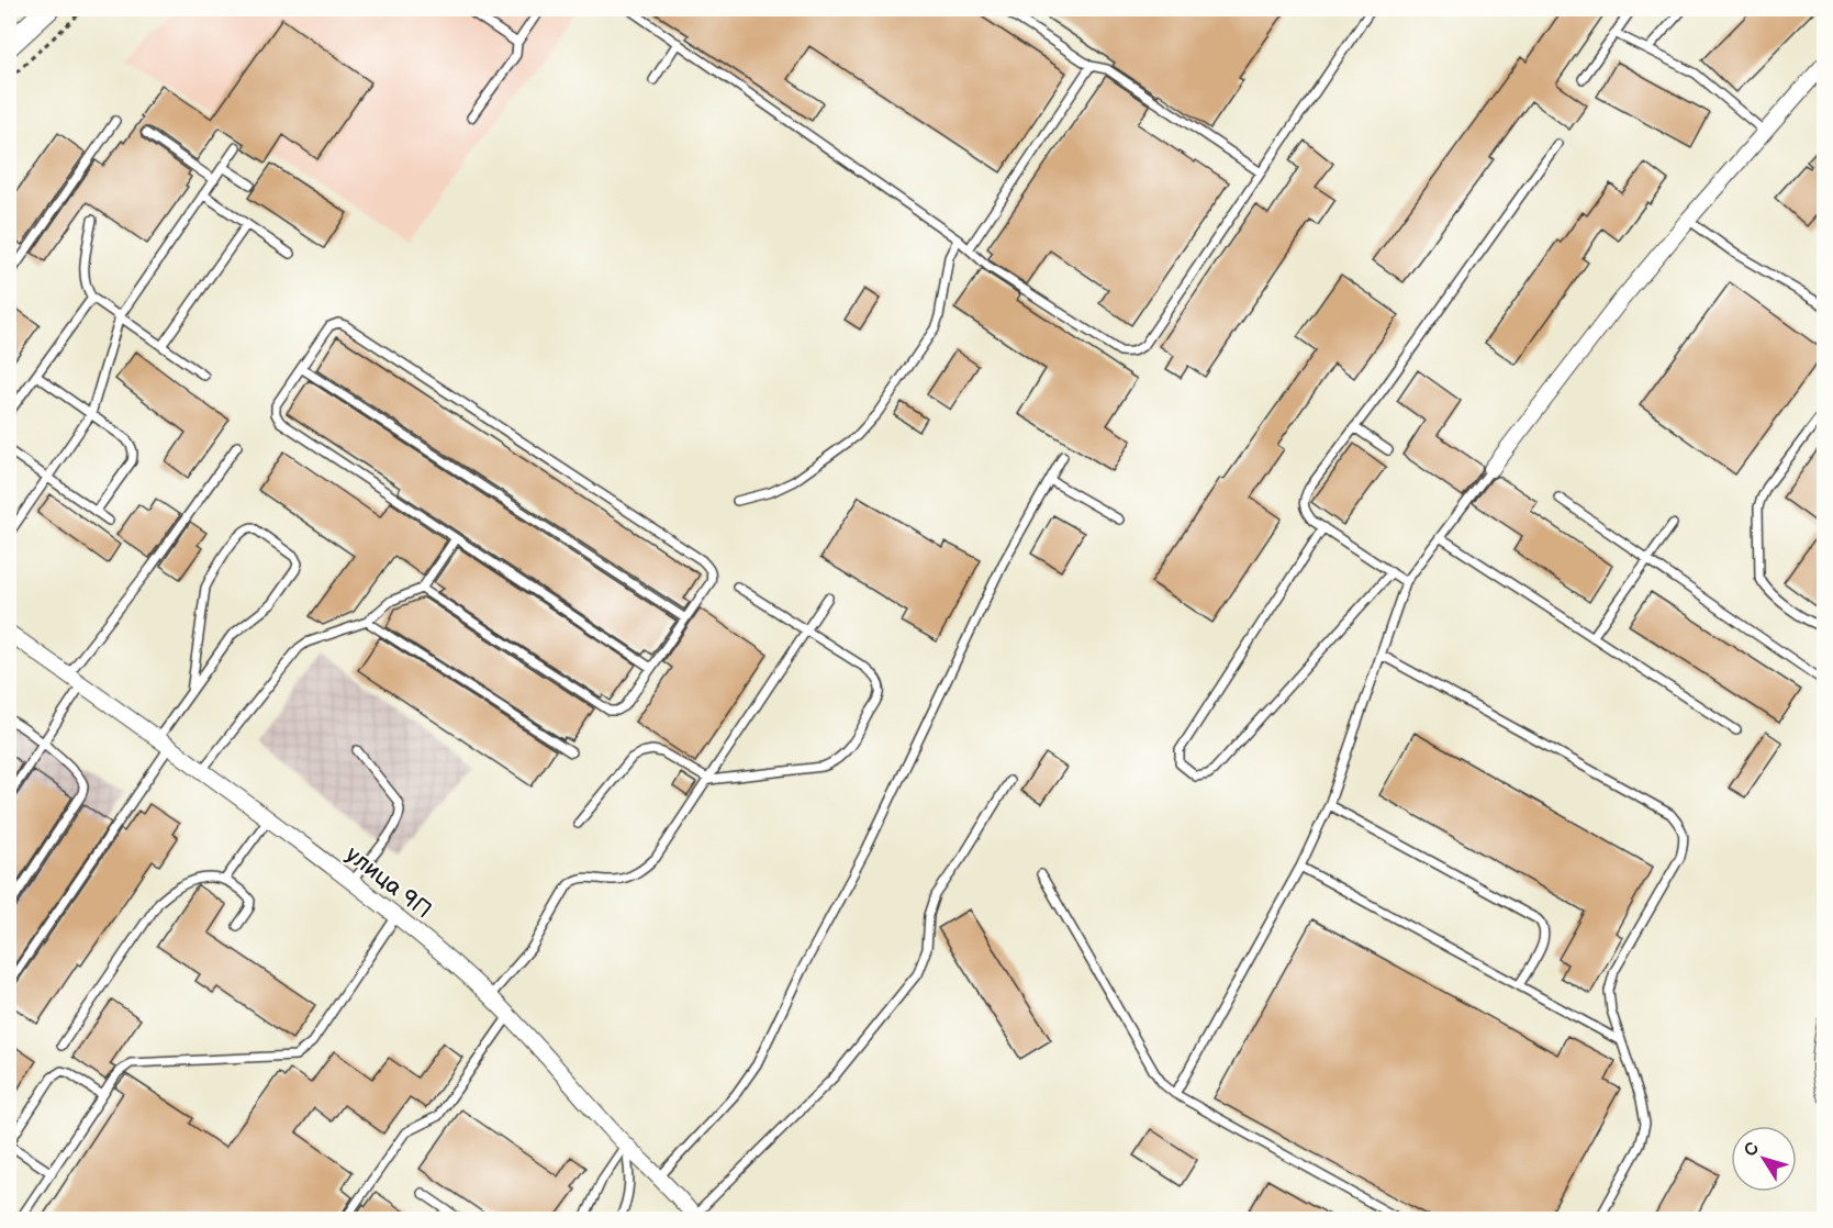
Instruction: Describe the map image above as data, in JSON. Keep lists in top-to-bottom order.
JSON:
{
  "streets": {
    "street": ["улица 9П"]
  },
  "north": "top left"
}
